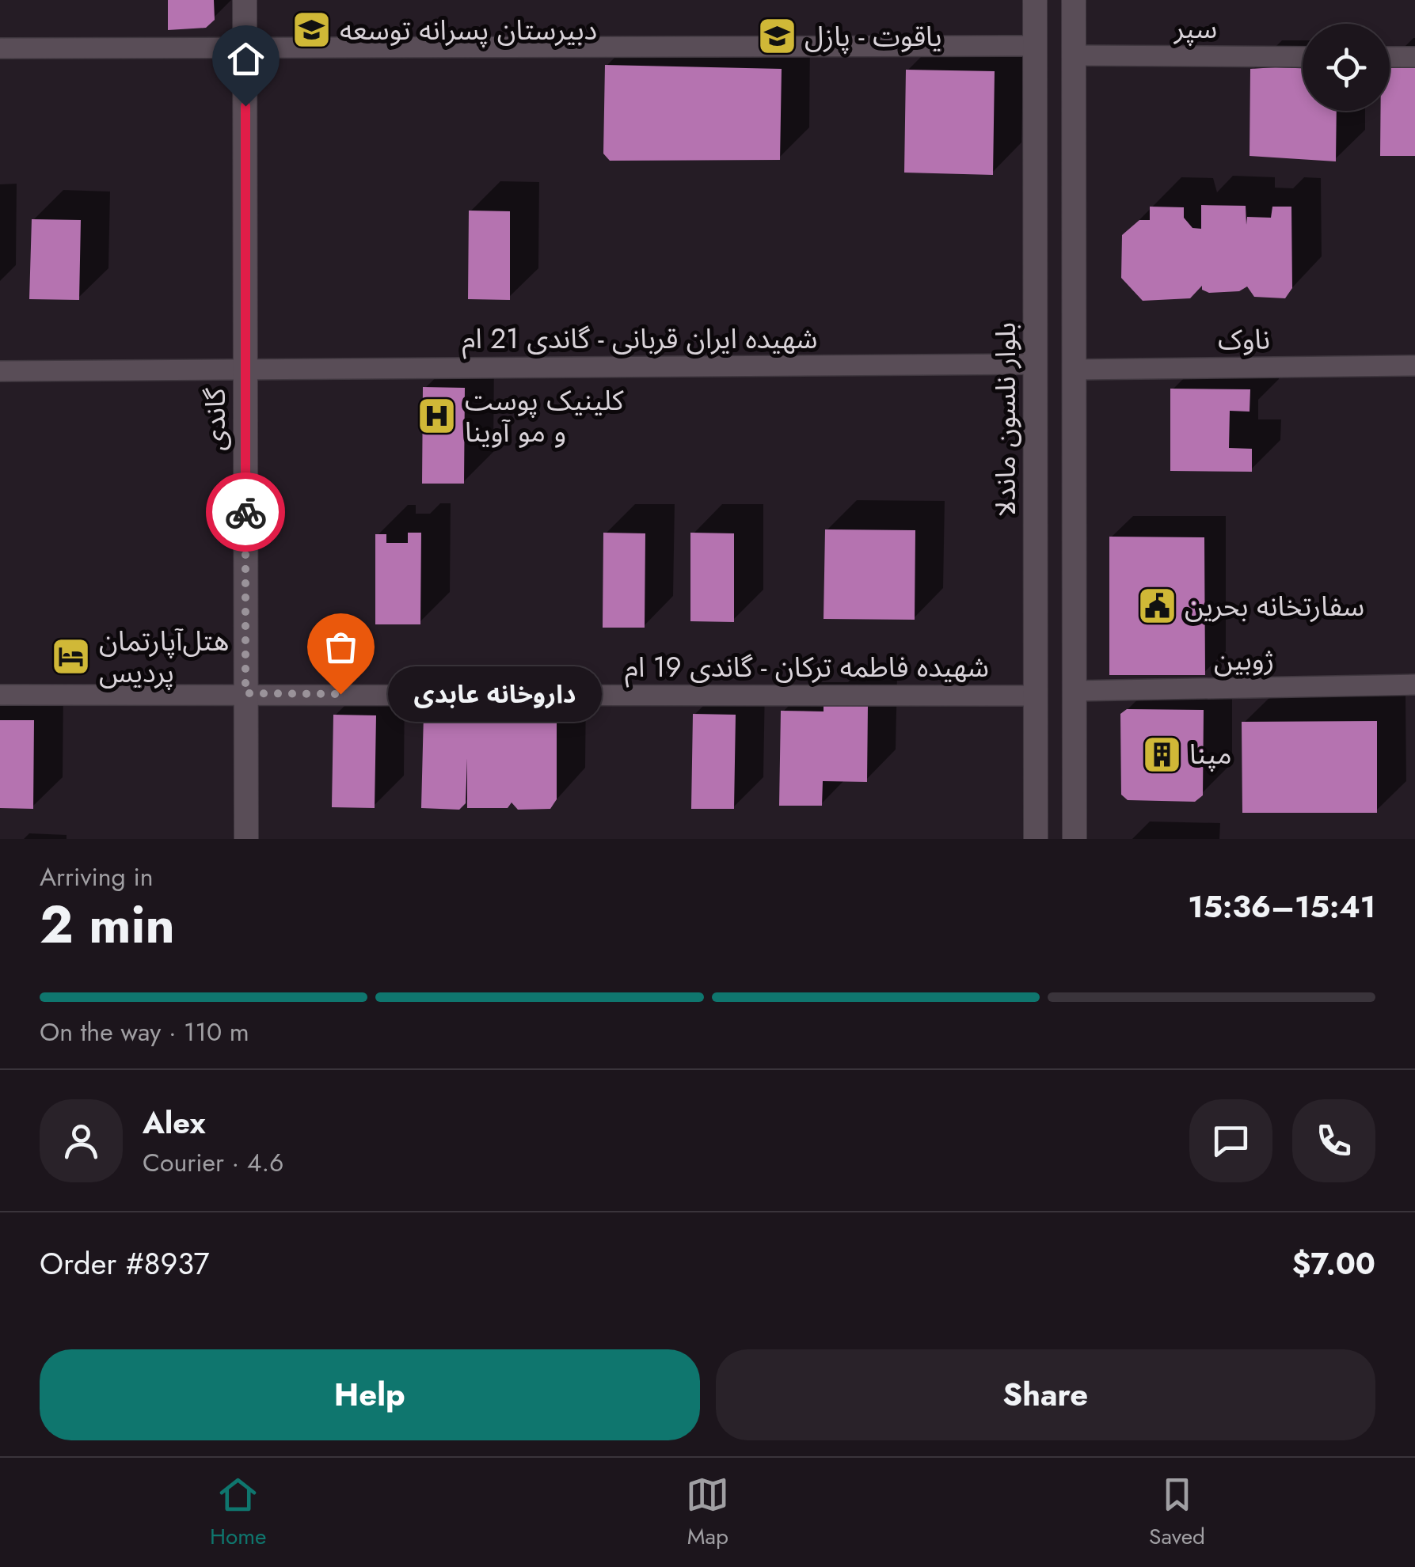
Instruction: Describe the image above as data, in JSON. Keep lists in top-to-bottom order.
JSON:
{
  "streets": {
    "main road": ["گاندی", "بلوار نلسون ماندلا"],
    "street": [
      "سپر",
      "شهیده ایران قربانی - گاندی 21 ام",
      "ناوک",
      "ژوبین",
      "شهیده فاطمه ترکان - گاندی 19 ام"
    ]
  },
  "crossings": [
    ["شهیده ایران قربانی - گاندی 21 ام", "گاندی"],
    ["شهیده ایران قربانی - گاندی 21 ام", "بلوار نلسون ماندلا"],
    ["گاندی", "شهیده فاطمه ترکان - گاندی 19 ام"],
    ["بلوار نلسون ماندلا", "شهیده فاطمه ترکان - گاندی 19 ام"]
  ],
  "places": {
    "school or university": ["دبیرستان پسرانه توسعه", "یاقوت - پازل"],
    "hospital": ["کلینیک پوست و مو آوینا"],
    "public building": ["سفارتخانه بحرین"],
    "hotel": ["هتل‌آپارتمان پردیس"],
    "other": ["داروخانه عابدی"],
    "building": ["مپنا"]
  },
  "page": {
    "bubble": "داروخانه عابدی",
    "heading": ["2 min", "Arriving in", "15:36–15:41"],
    "panel": [
      "Alex",
      "Courier · 4.6",
      "Order #8937",
      "$7.00"
    ],
    "bar": "On the way · 110 m",
    "buttons": ["Help", "Share"],
    "tabs": ["Home", "Map", "Saved"]
  }
}
